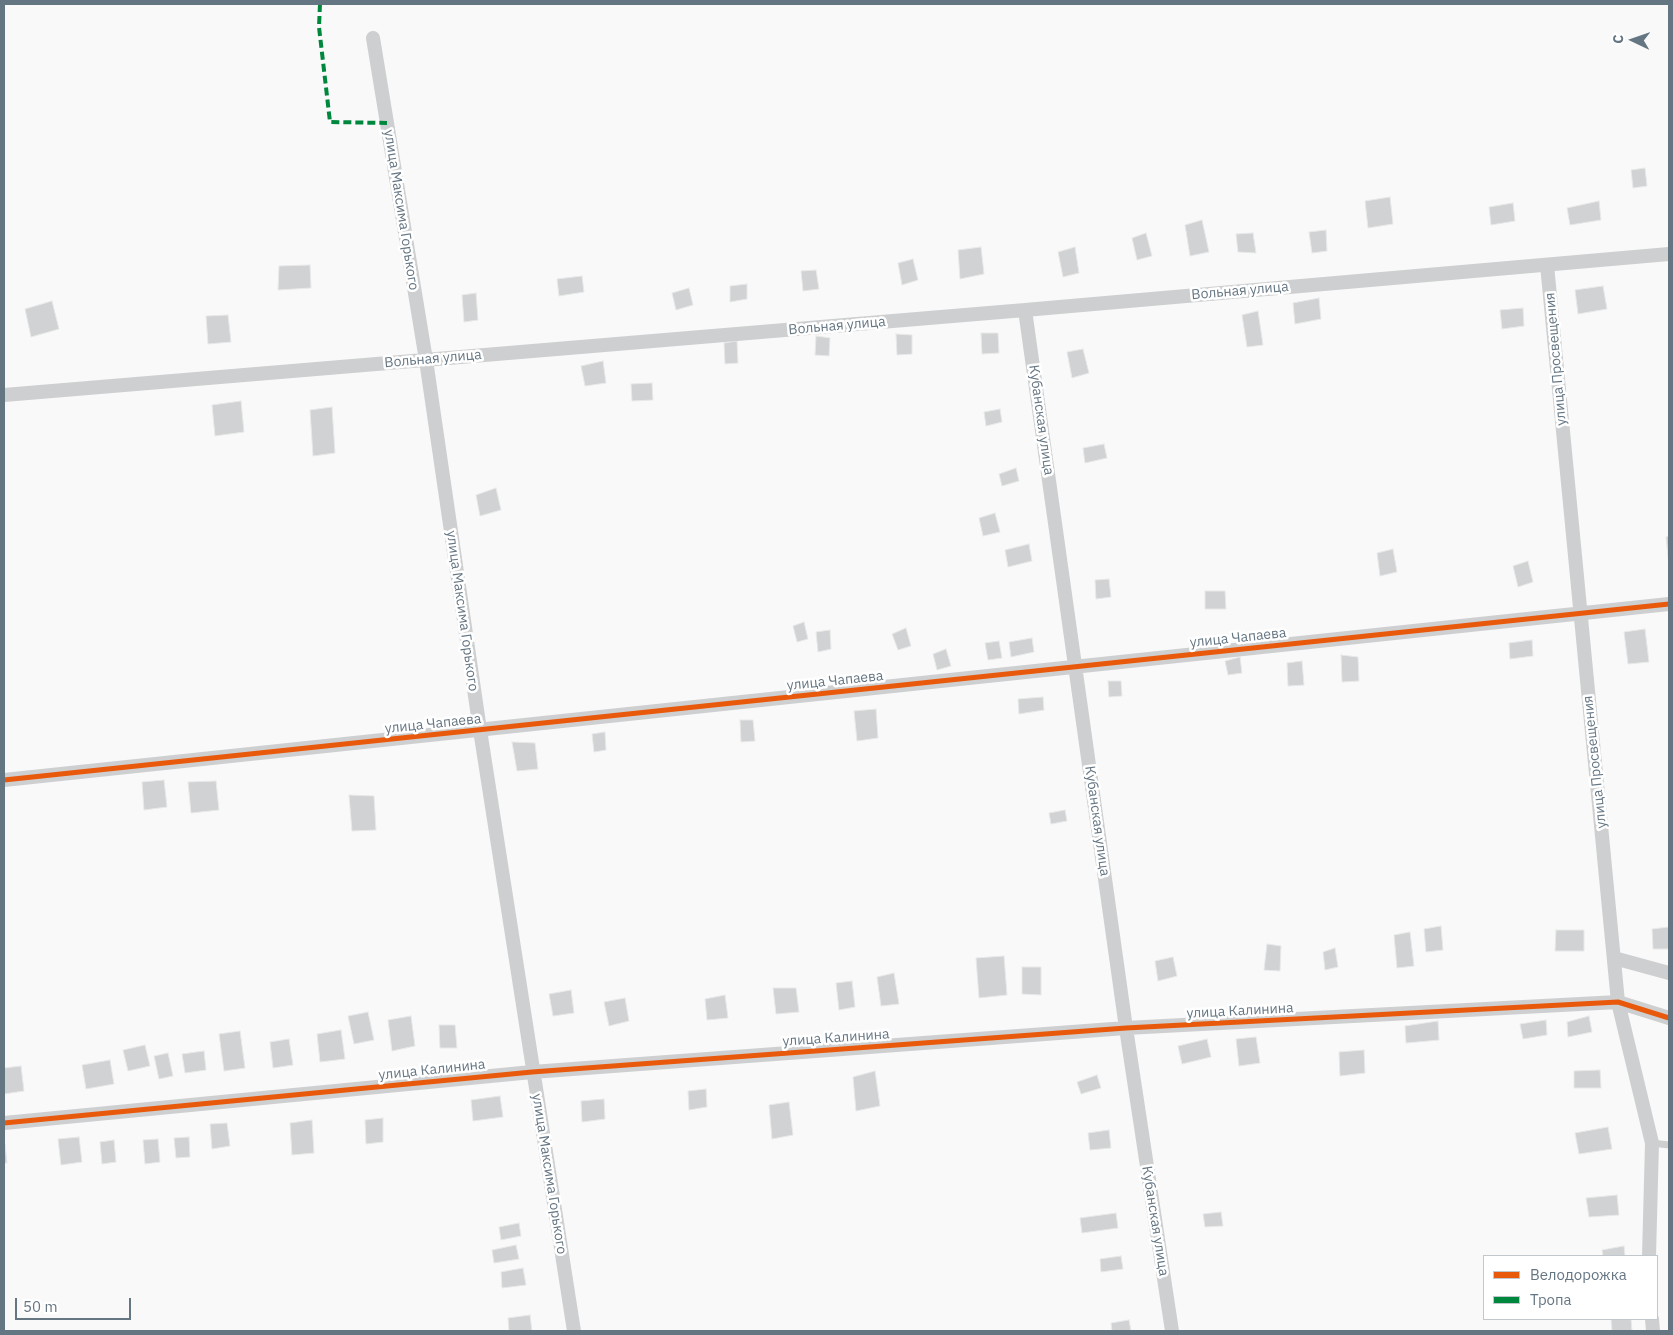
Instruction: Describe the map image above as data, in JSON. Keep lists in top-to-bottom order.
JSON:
{
  "streets": {
    "street": [
      "улица Максима Горького",
      "Вольная улица",
      "улица Просвещения",
      "Кубанская улица",
      "улица Чапаева",
      "улица Калинина"
    ]
  },
  "crossings": [
    ["улица Максима Горького", "Вольная улица"],
    ["улица Максима Горького", "улица Чапаева"],
    ["улица Максима Горького", "улица Калинина"],
    ["Вольная улица", "улица Просвещения"],
    ["Вольная улица", "Кубанская улица"],
    ["улица Просвещения", "улица Чапаева"],
    ["улица Просвещения", "улица Калинина"],
    ["Кубанская улица", "улица Чапаева"],
    ["Кубанская улица", "улица Калинина"]
  ],
  "legend": ["Велодорожка", "Тропа"],
  "scale_bar": "50 m",
  "north": "left"
}
